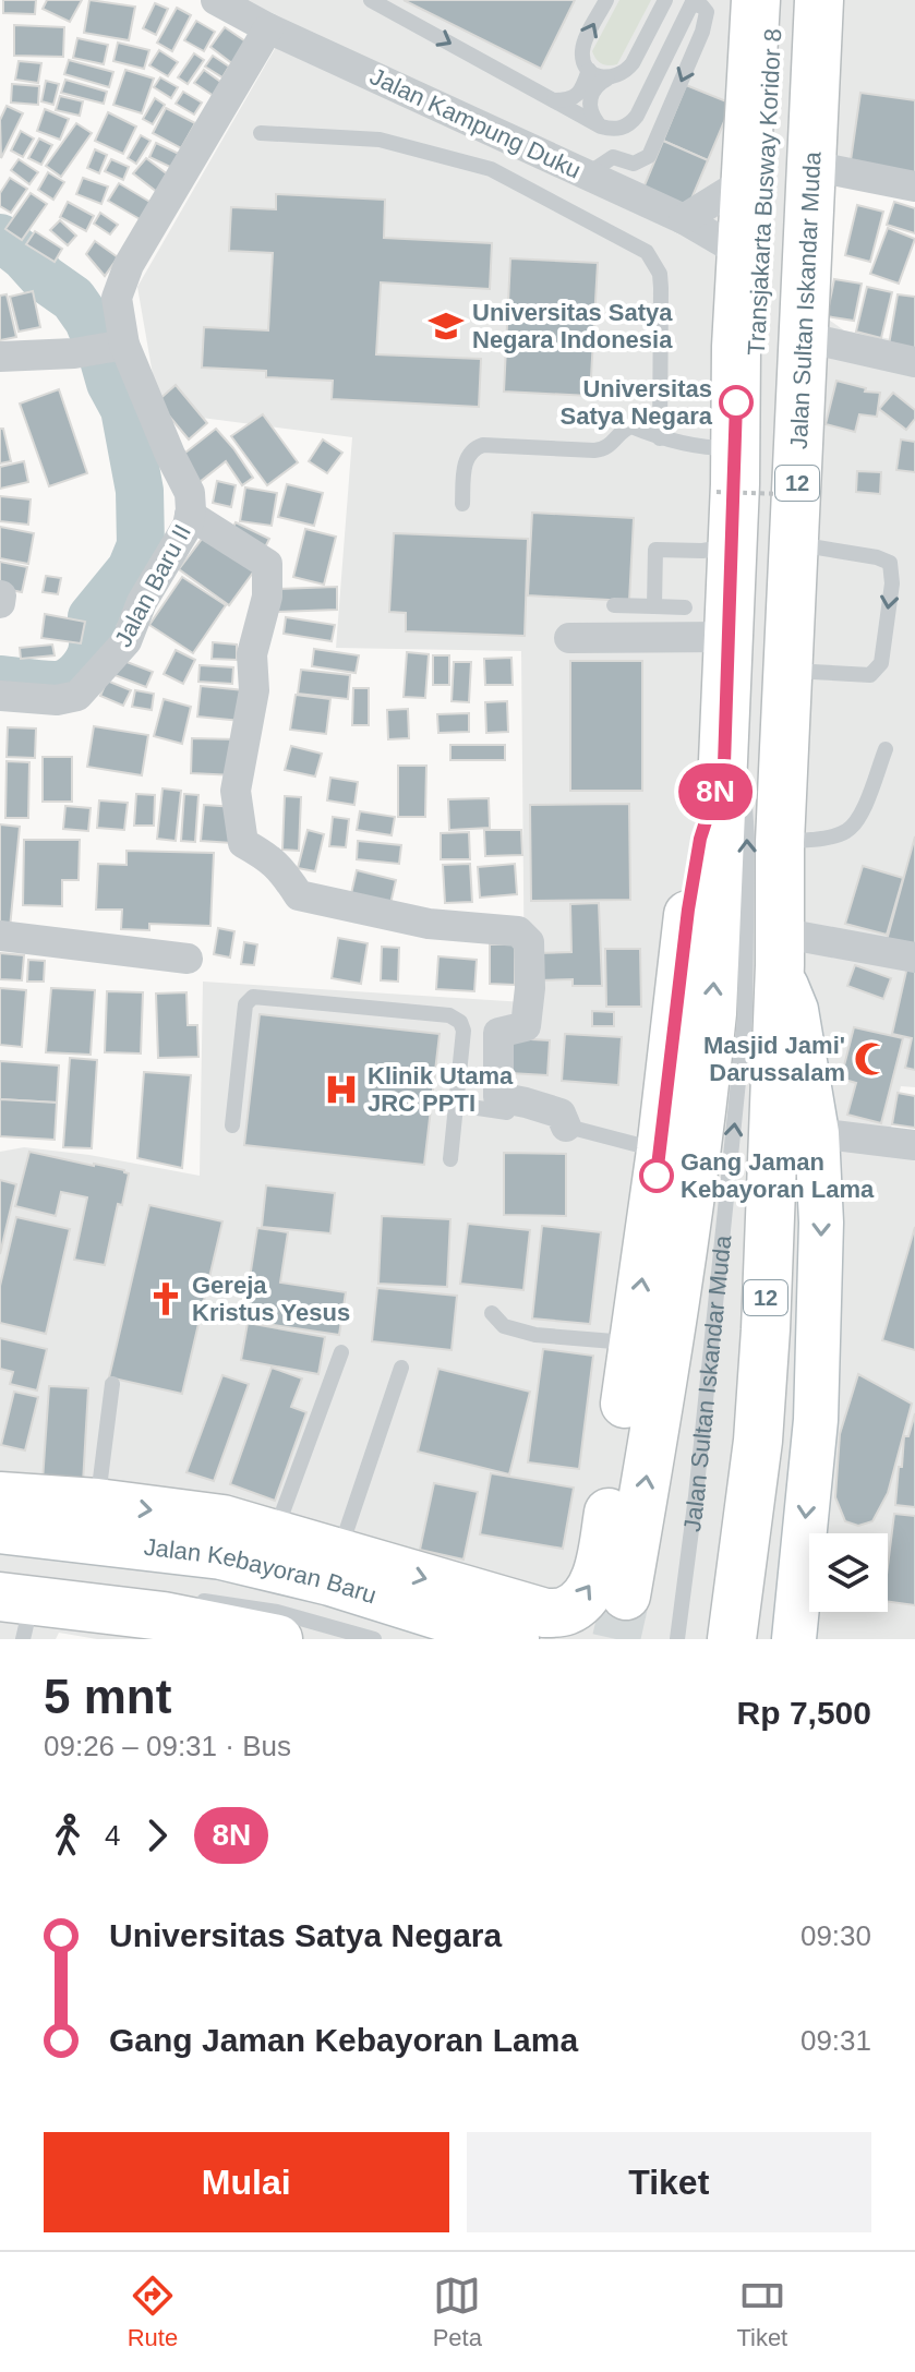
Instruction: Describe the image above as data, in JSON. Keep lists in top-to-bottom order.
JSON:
{
  "streets": {
    "main road": ["Jalan Sultan Iskandar Muda", "12", "Jalan Kebayoran Baru"],
    "street": ["Jalan Kampung Duku", "Jalan Baru II"]
  },
  "crossings": [
    ["Jalan Kampung Duku", "Jalan Sultan Iskandar Muda"]
  ],
  "places": {
    "school or university": ["Universitas Satya Negara Indonesia"],
    "other": ["Universitas Satya Negara", "Gang Jaman Kebayoran Lama"],
    "mosque": ["Masjid Jami' Darussalam"],
    "hospital": ["Klinik Utama JRC PPTI"],
    "church": ["Gereja Kristus Yesus"]
  },
  "lines": ["bus line 8N"],
  "page": {
    "on_map": "8N",
    "heading": ["5 mnt", "09:26 – 09:31 · Bus", "Rp 7,500"],
    "legs": ["4", "8N"],
    "list": [
      {
        "name": "Universitas Satya Negara",
        "value": "09:30"
      },
      {
        "name": "Gang Jaman Kebayoran Lama",
        "value": "09:31"
      }
    ],
    "buttons": ["Mulai", "Tiket"],
    "tabs": ["Rute", "Peta", "Tiket"]
  }
}
